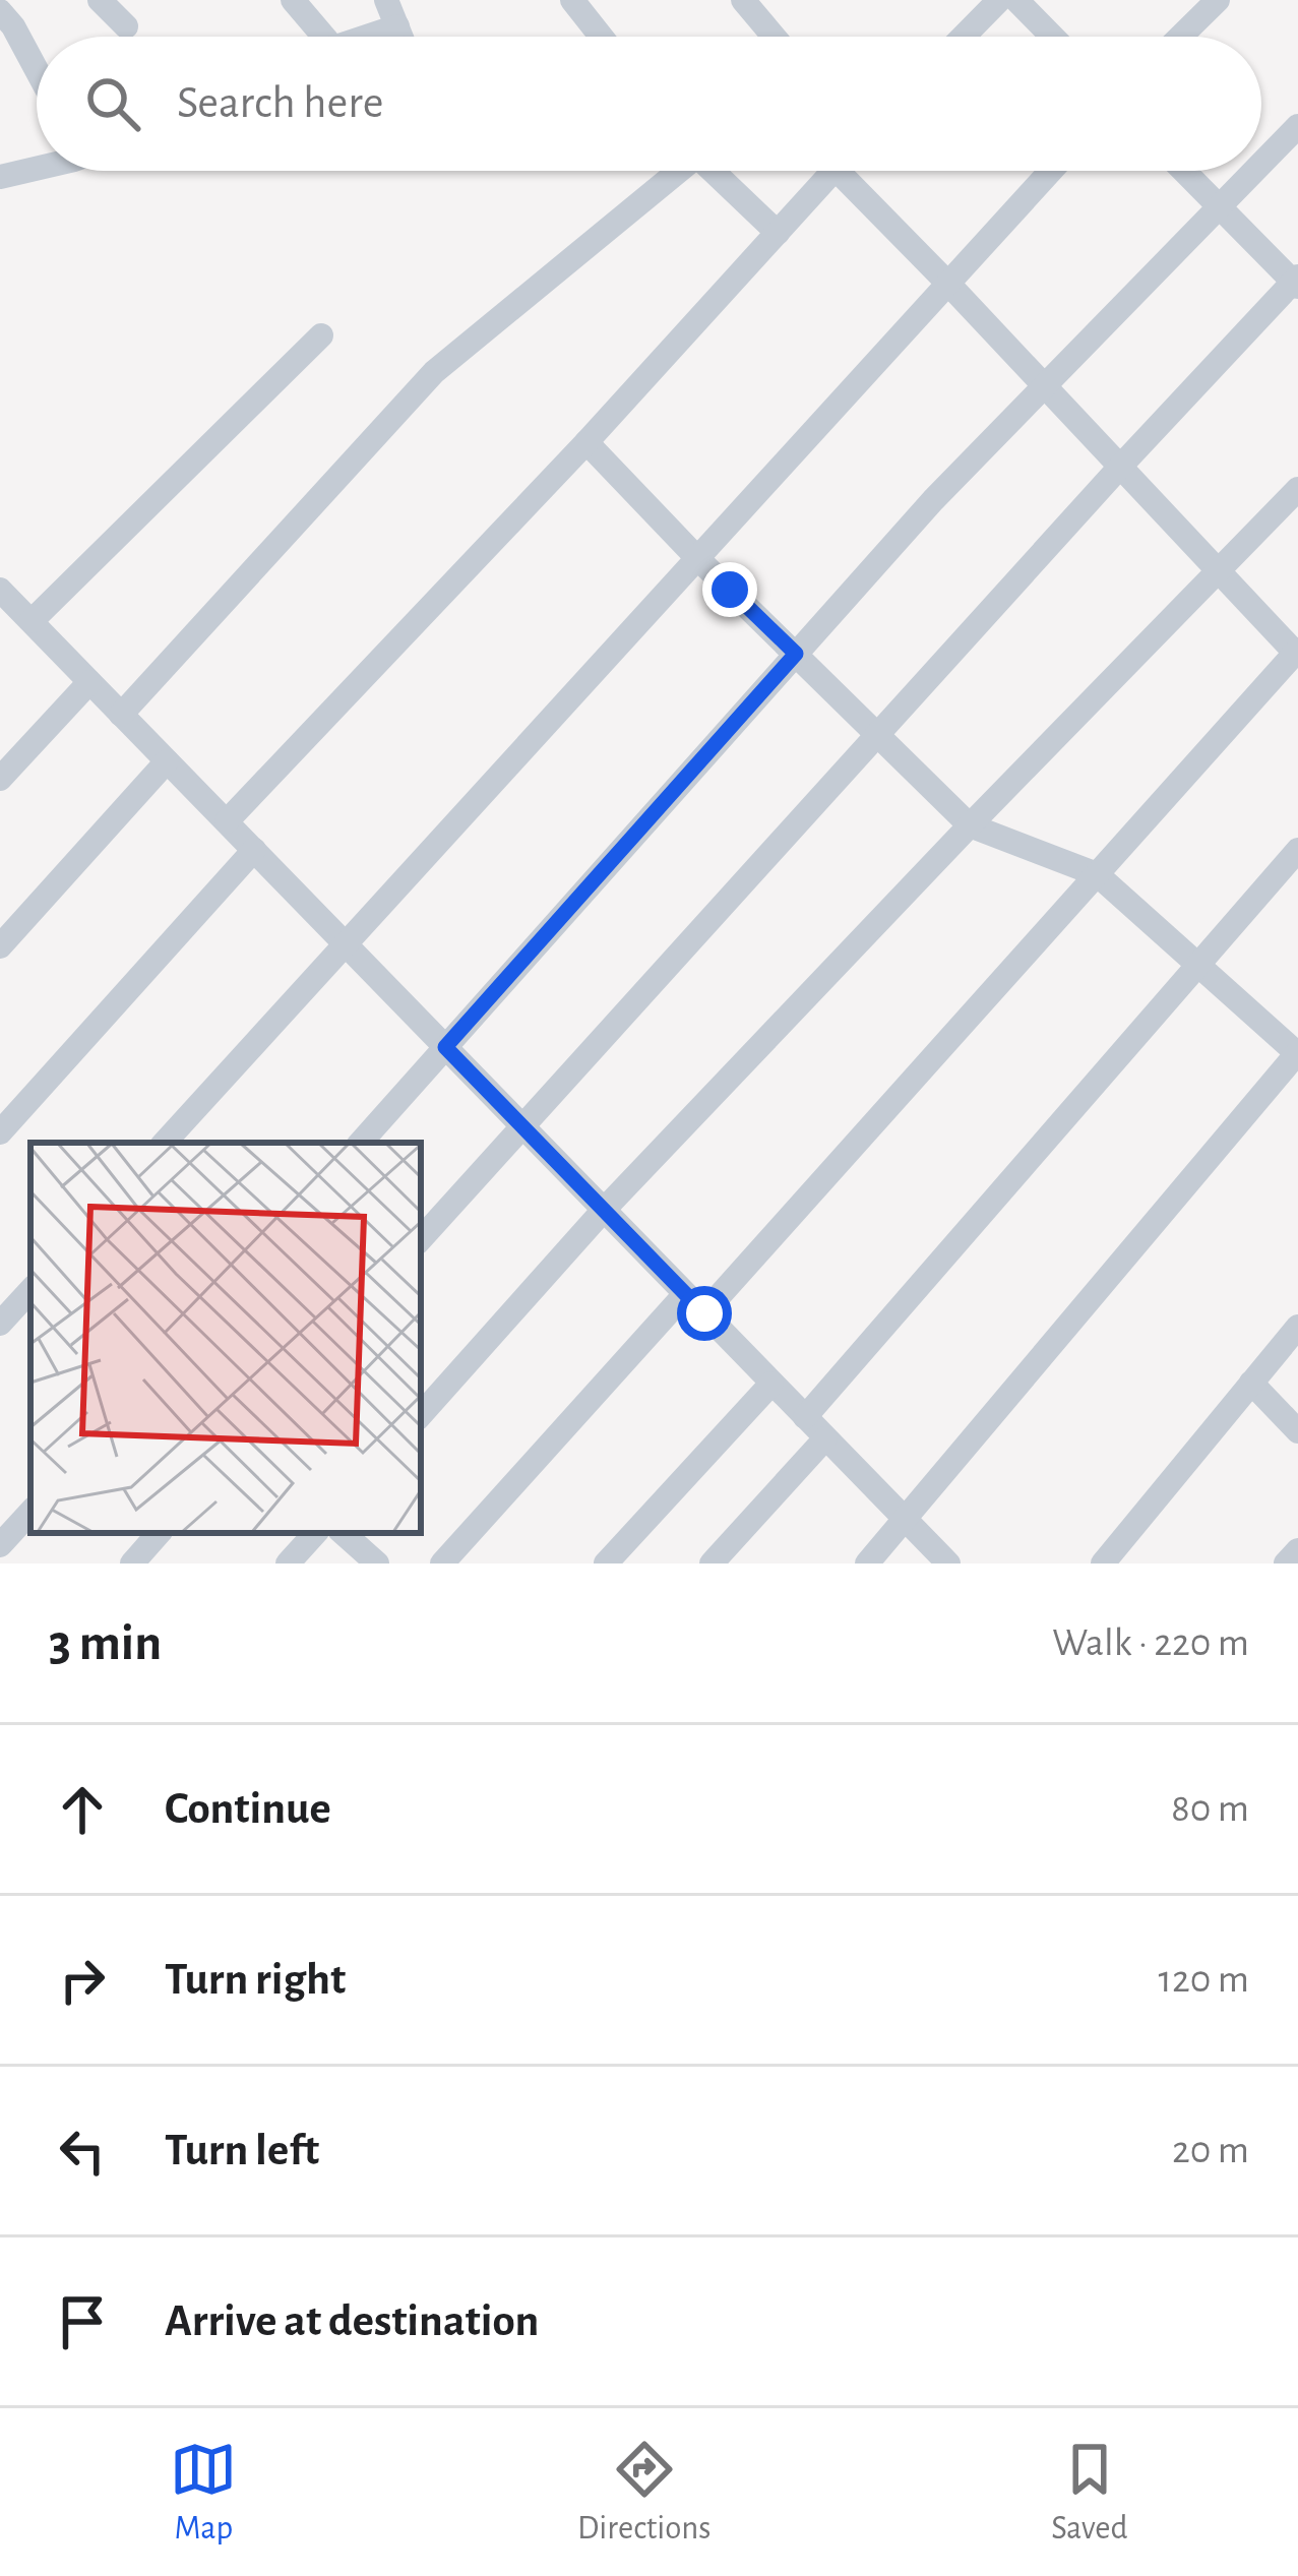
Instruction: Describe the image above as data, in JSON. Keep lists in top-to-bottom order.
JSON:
{
  "page": {
    "search": "Search here",
    "heading": ["3 min", "Walk · 220 m"],
    "list": [
      ["Continue", "80 m"],
      ["Turn right", "120 m"],
      ["Turn left", "20 m"],
      "Arrive at destination"
    ],
    "nav": ["Map", "Directions", "Saved"]
  }
}
